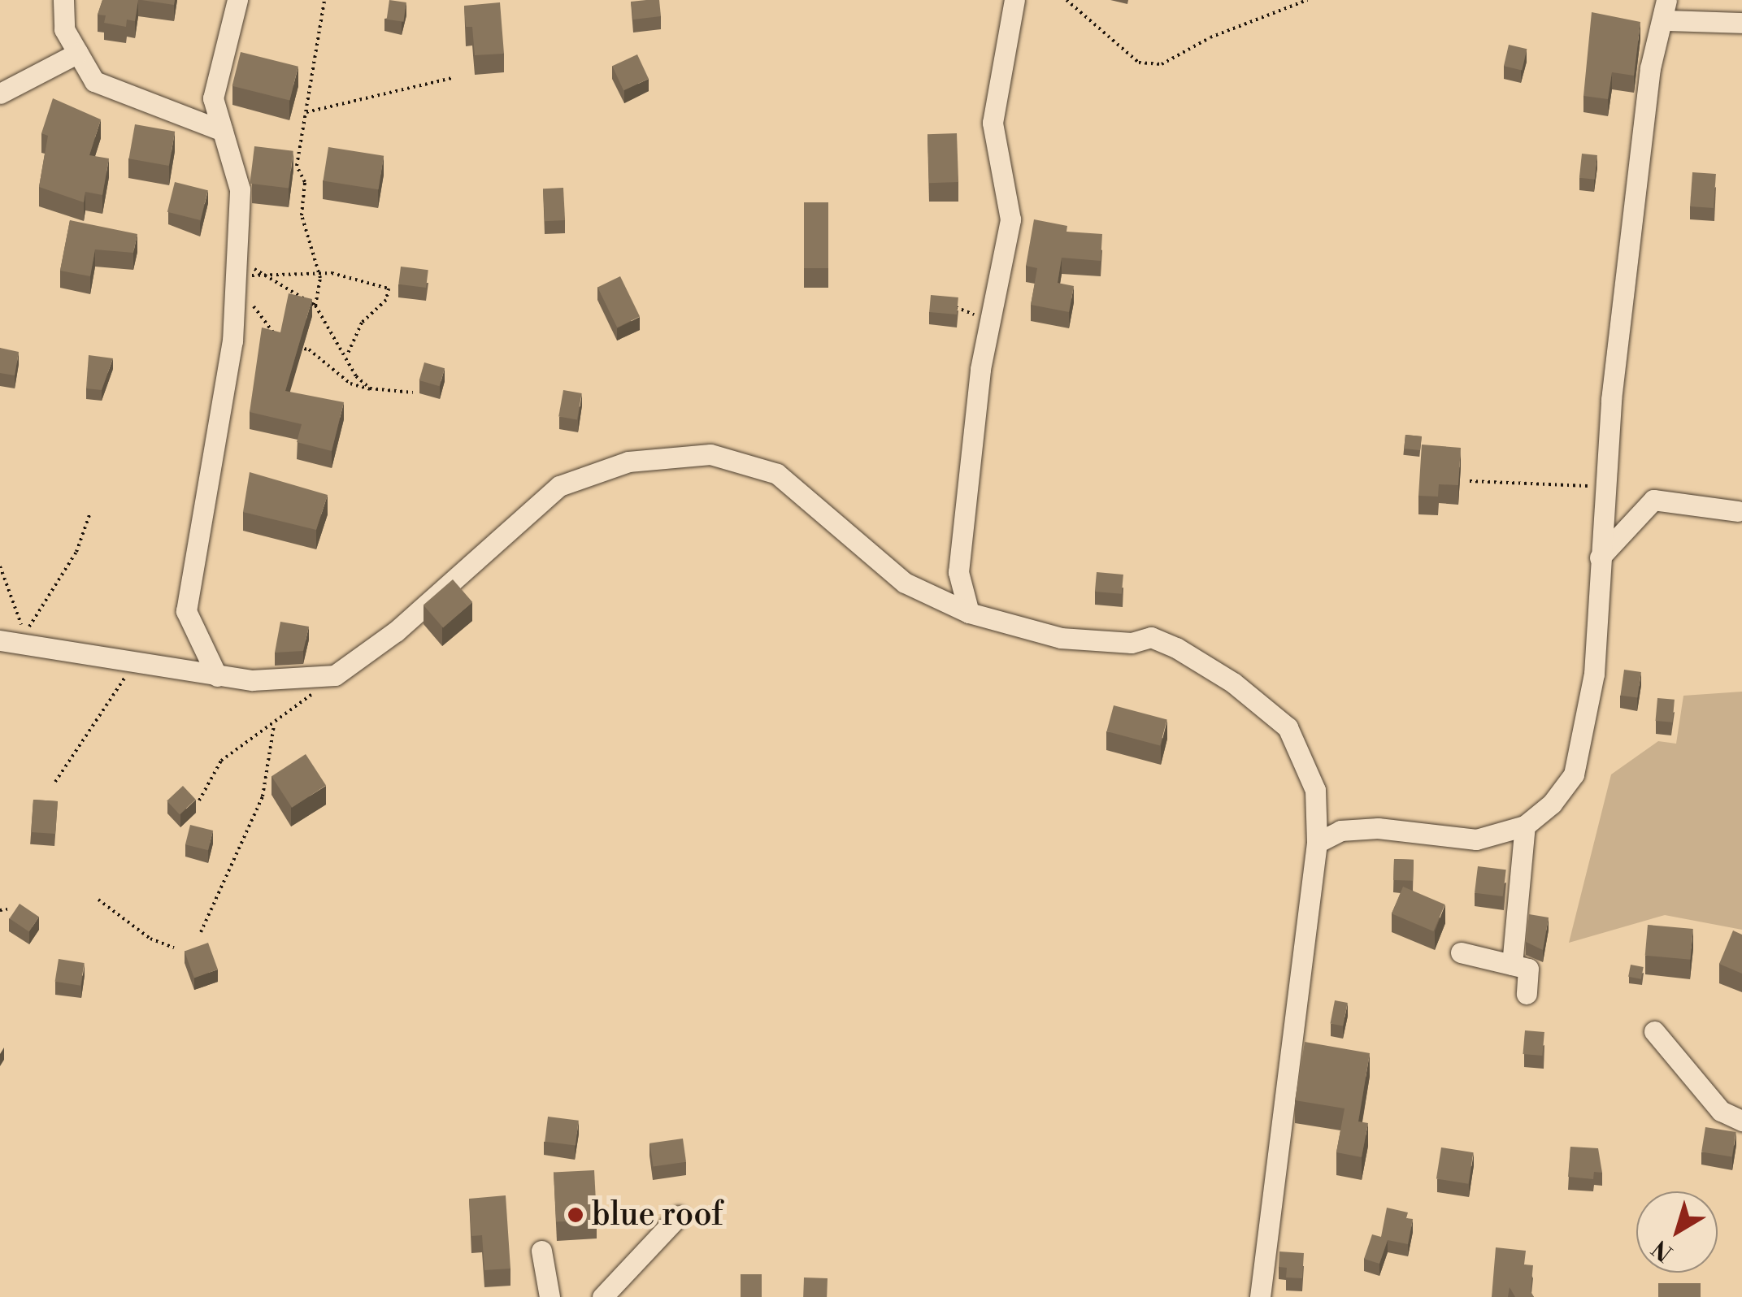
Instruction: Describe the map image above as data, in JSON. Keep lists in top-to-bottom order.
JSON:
{
  "places": ["blue roof"],
  "north": "bottom left"
}
